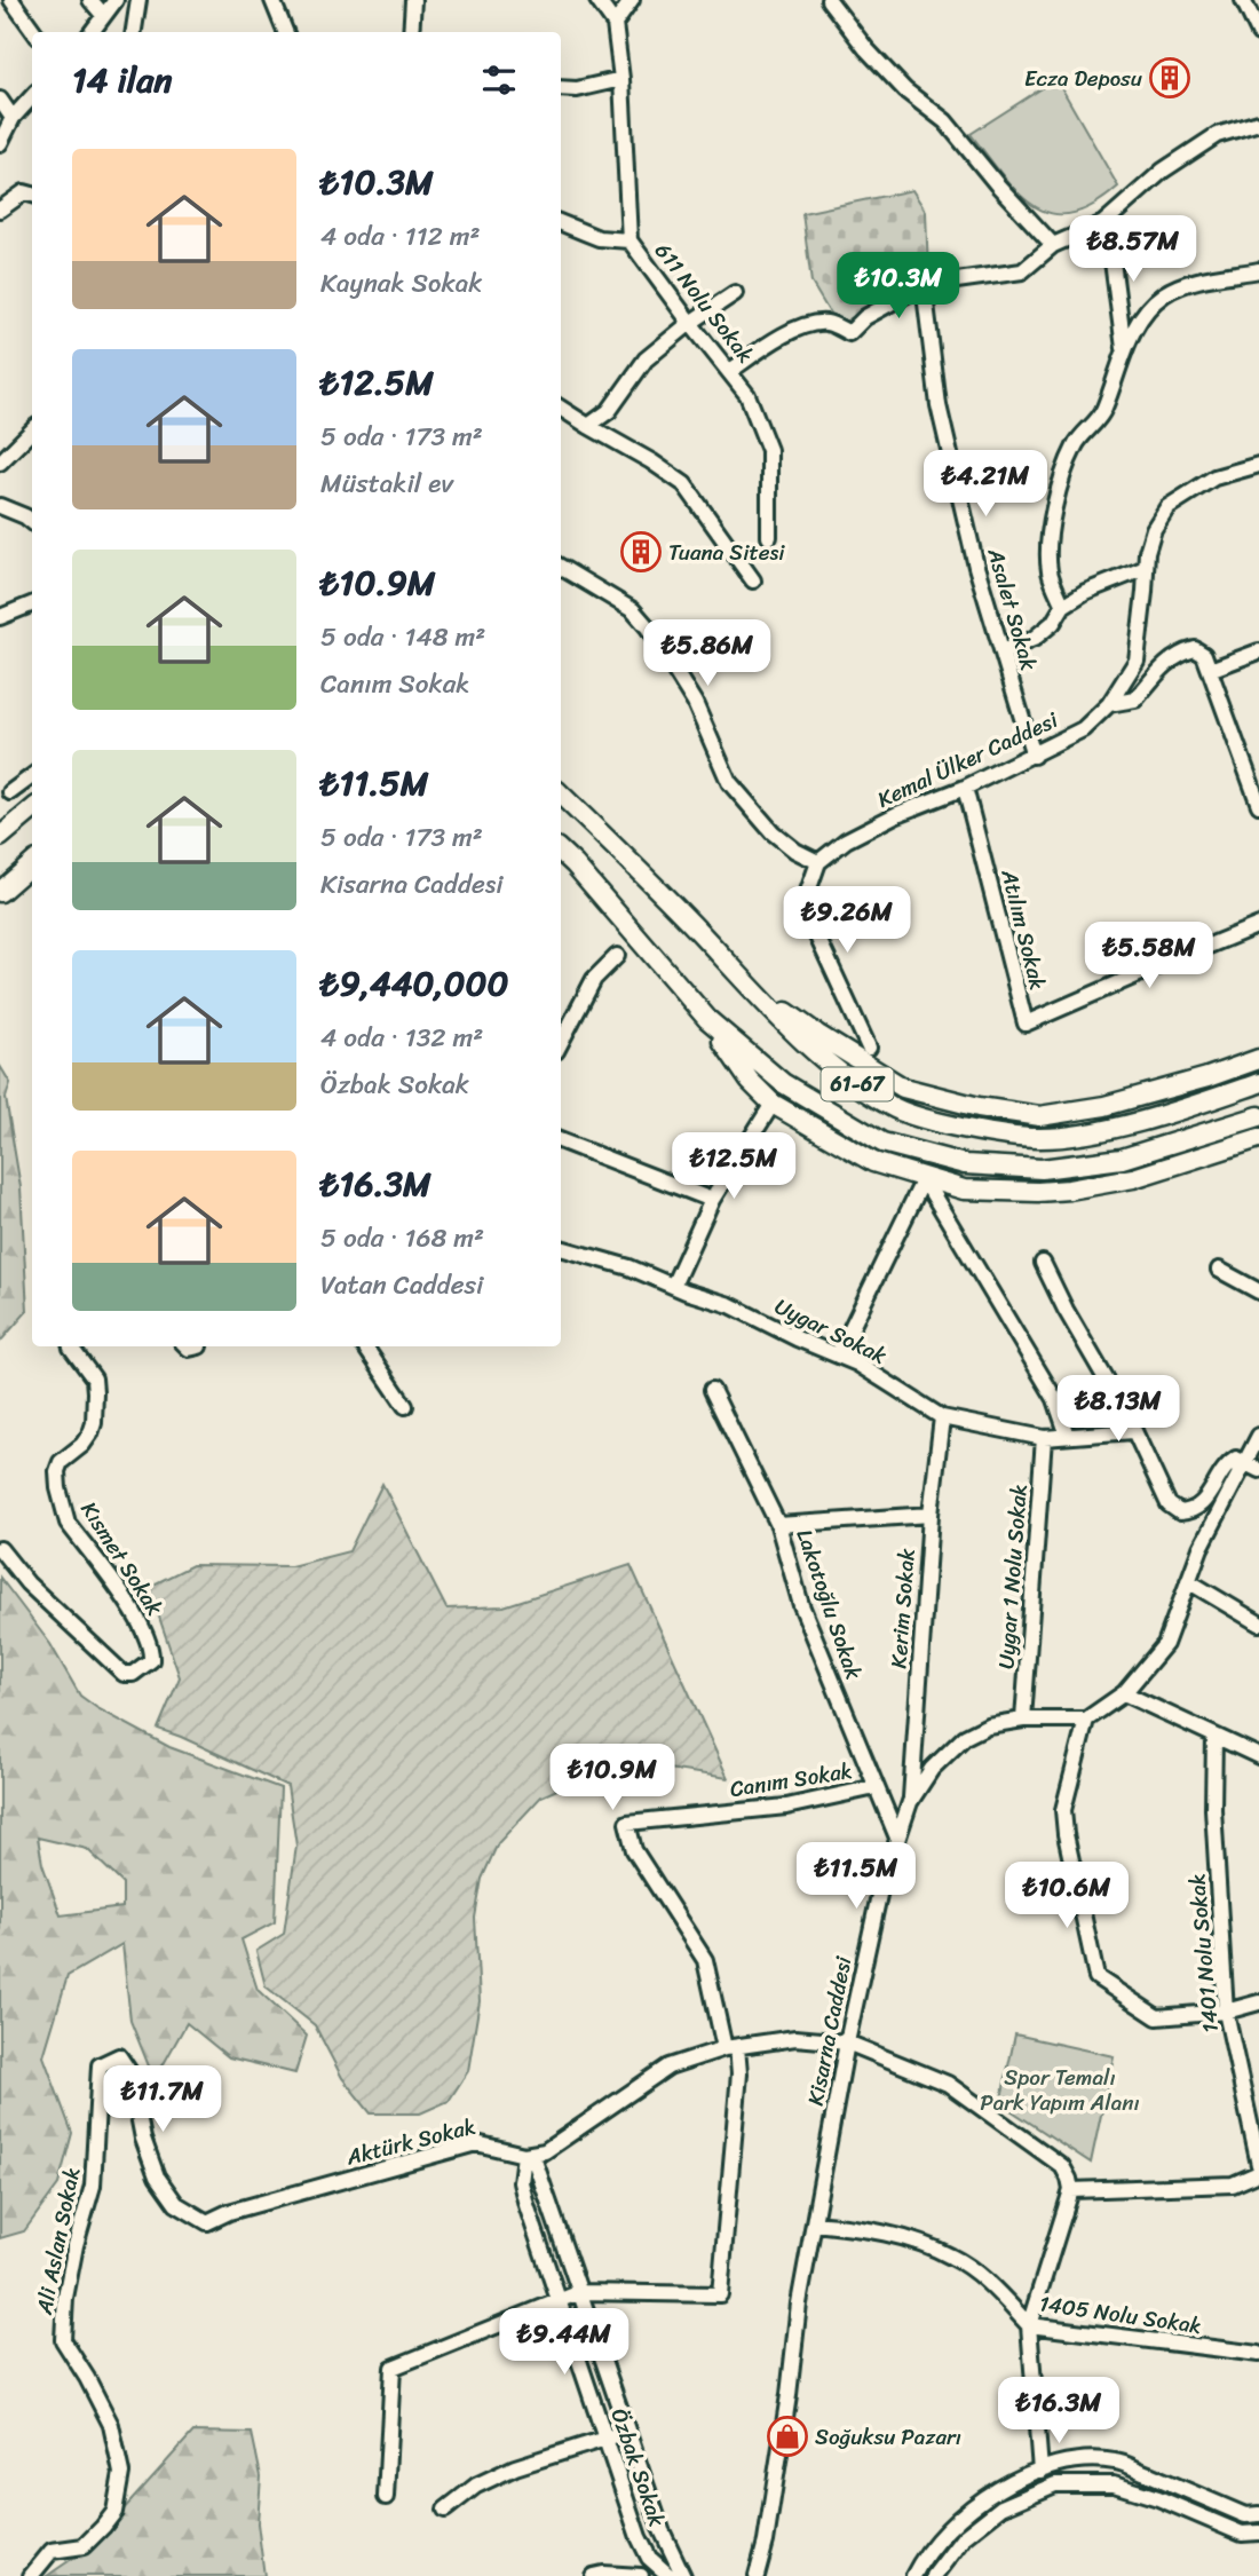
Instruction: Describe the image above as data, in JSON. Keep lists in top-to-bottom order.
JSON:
{
  "streets": {
    "main road": ["61-67"],
    "street": [
      "611 Nolu Sokak",
      "Asalet Sokak",
      "Kemal Ülker Caddesi",
      "Atılım Sokak",
      "Uygar Sokak",
      "Kısmet Sokak",
      "Uygar 1 Nolu Sokak",
      "Lakotoğlu Sokak",
      "Kerim Sokak",
      "Canım Sokak",
      "1401 Nolu Sokak",
      "Kisarna Caddesi",
      "Aktürk Sokak",
      "Ali Aslan Sokak",
      "1405 Nolu Sokak",
      "Özbak Sokak"
    ]
  },
  "crossings": [
    ["Asalet Sokak", "Kemal Ülker Caddesi"],
    ["Kemal Ülker Caddesi", "Atılım Sokak"],
    ["Uygar Sokak", "Uygar 1 Nolu Sokak"],
    ["Uygar Sokak", "Kerim Sokak"],
    ["Uygar 1 Nolu Sokak", "Kisarna Caddesi"],
    ["Lakotoğlu Sokak", "Canım Sokak"],
    ["Lakotoğlu Sokak", "Kisarna Caddesi"],
    ["Kerim Sokak", "Kisarna Caddesi"],
    ["Kisarna Caddesi", "1405 Nolu Sokak"],
    ["Aktürk Sokak", "Ali Aslan Sokak"],
    ["Aktürk Sokak", "Özbak Sokak"]
  ],
  "parks": ["Spor Temalı Park Yapım Alanı"],
  "places": {
    "building": ["Ecza Deposu", "Tuana Sitesi"],
    "shop": ["Soğuksu Pazarı"]
  },
  "page": {
    "heading": "14 ilan",
    "list": [
      {
        "name": "₺10.3M",
        "note": "4 oda · 112 m² · Kaynak Sokak"
      },
      {
        "name": "₺12.5M",
        "note": "5 oda · 173 m² · Müstakil ev"
      },
      {
        "name": "₺10.9M",
        "note": "5 oda · 148 m² · Canım Sokak"
      },
      {
        "name": "₺11.5M",
        "note": "5 oda · 173 m² · Kisarna Caddesi"
      },
      {
        "name": "₺9,440,000",
        "note": "4 oda · 132 m² · Özbak Sokak"
      },
      {
        "name": "₺16.3M",
        "note": "5 oda · 168 m² · Vatan Caddesi"
      }
    ],
    "price": [
      "₺8.57M",
      "₺10.3M",
      "₺4.21M",
      "₺5.86M",
      "₺9.26M",
      "₺5.58M",
      "₺12.5M",
      "₺8.13M",
      "₺10.9M",
      "₺11.5M",
      "₺10.6M",
      "₺11.7M",
      "₺9.44M",
      "₺16.3M"
    ]
  }
}
